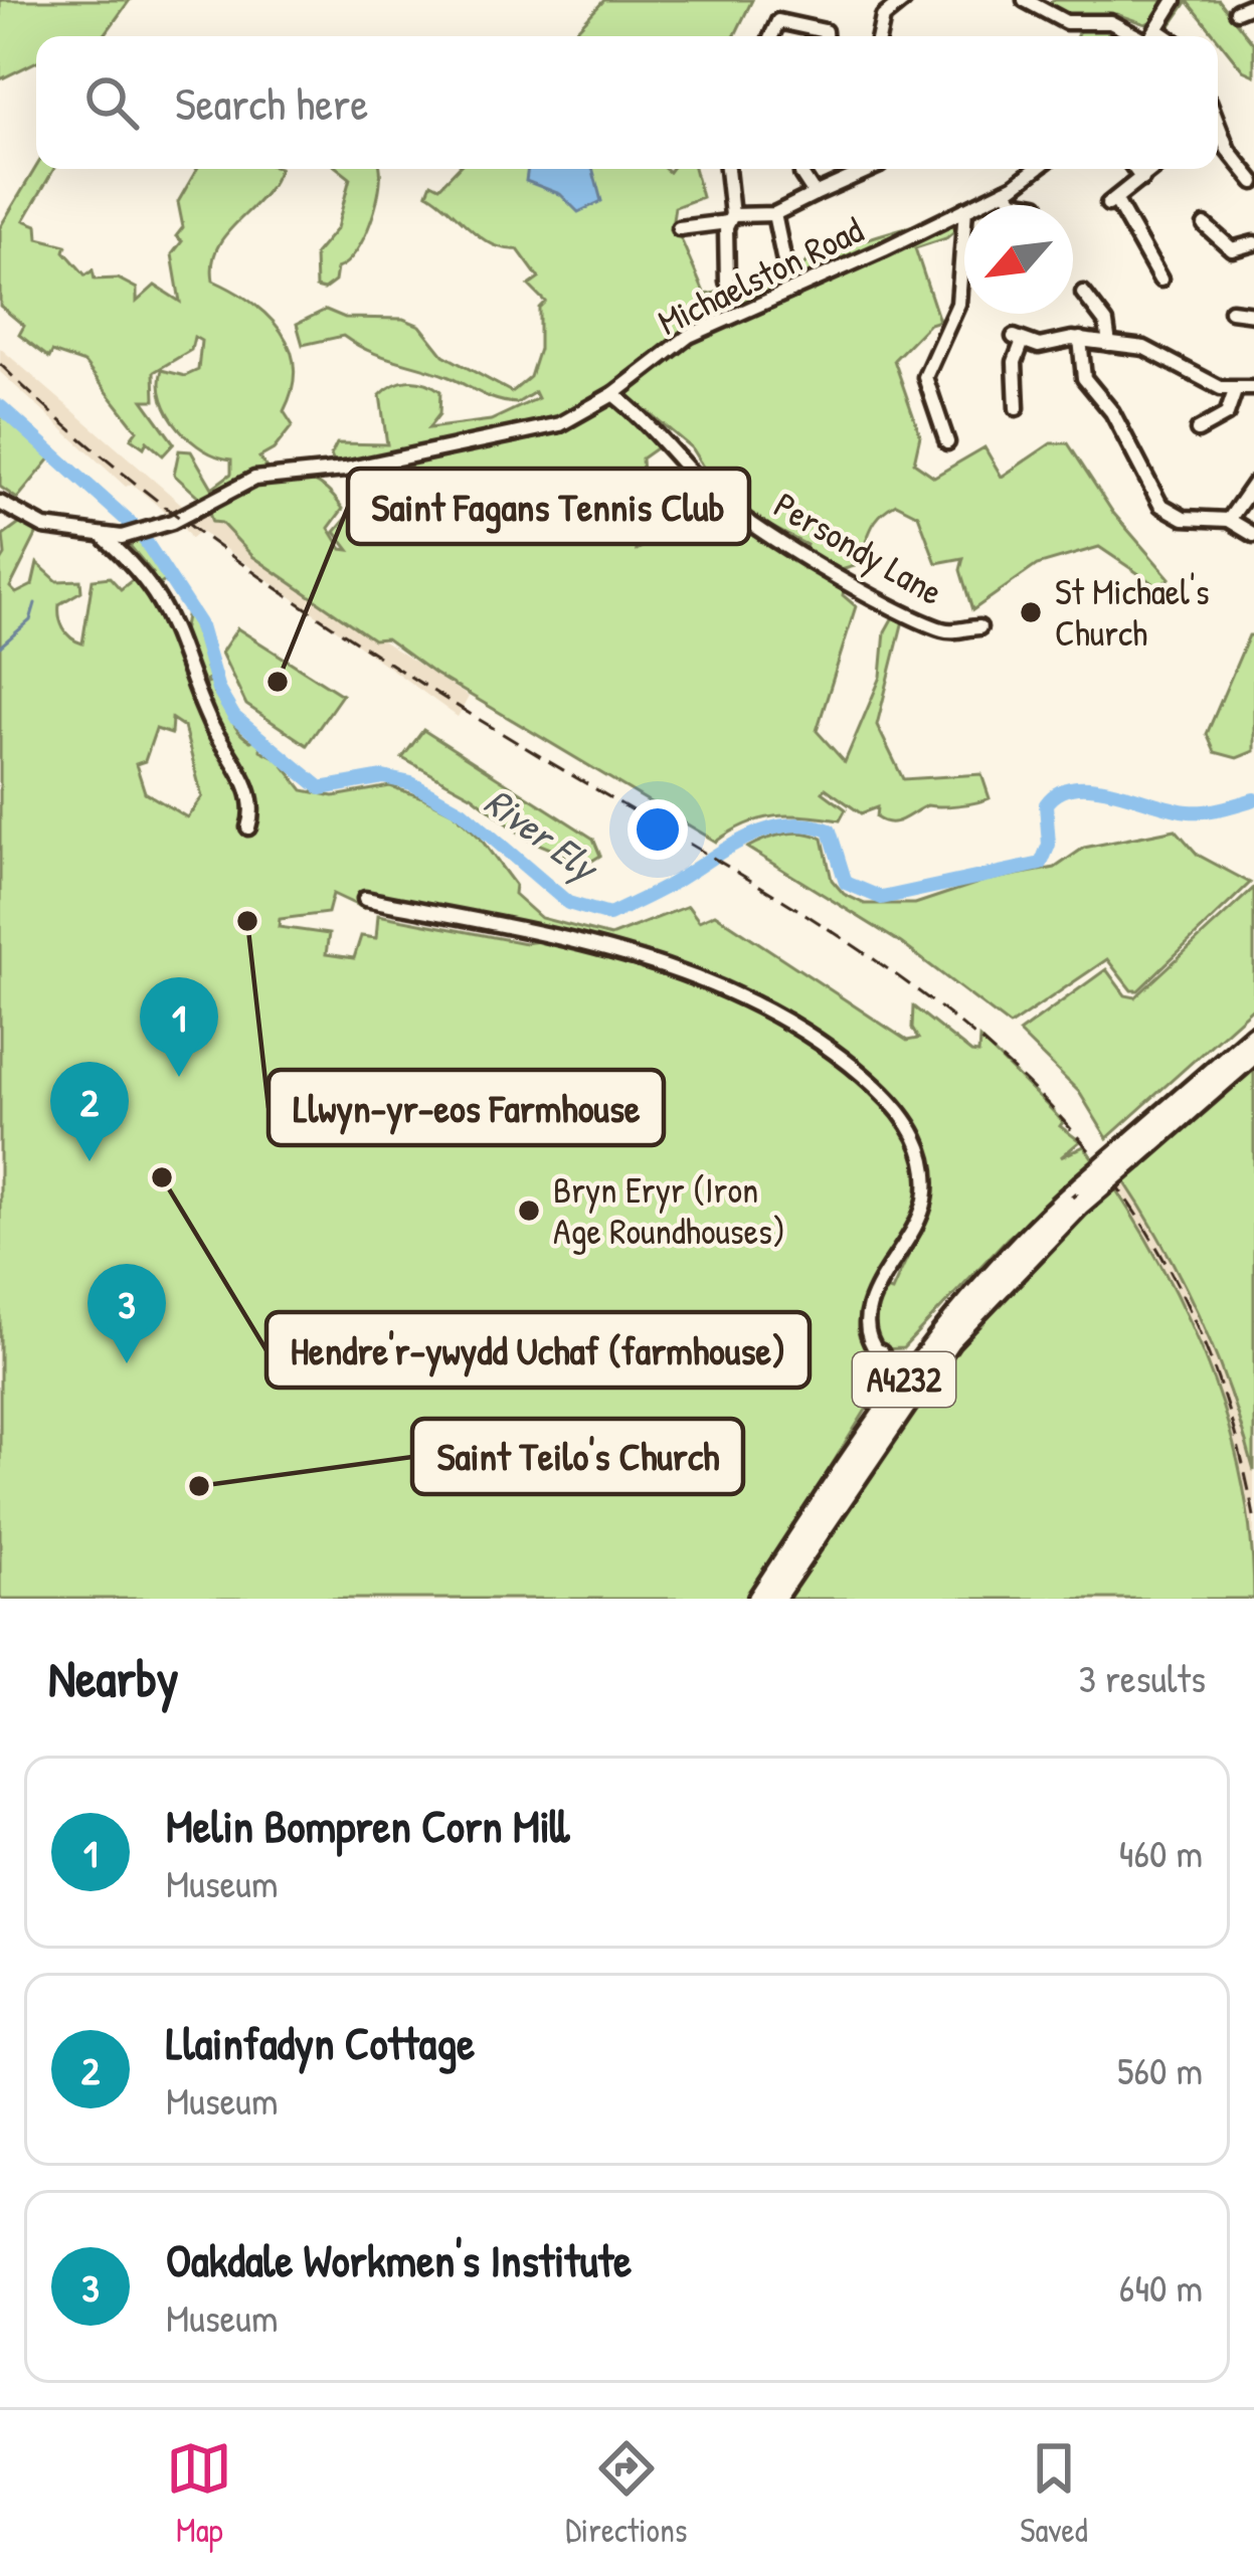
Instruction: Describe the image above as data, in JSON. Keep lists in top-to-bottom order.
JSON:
{
  "streets": {
    "highway": ["A4232"],
    "street": ["Michaelston Road", "Persondy Lane"]
  },
  "crossings": [
    ["Michaelston Road", "Persondy Lane"]
  ],
  "water": ["River Ely"],
  "places": [
    "St Michael's Church",
    "Saint Fagans Tennis Club",
    "Llwyn-yr-eos Farmhouse",
    "Hendre'r-ywydd Uchaf (farmhouse)",
    "Bryn Eryr (Iron Age Roundhouses)",
    "Saint Teilo's Church"
  ],
  "north": "bottom left",
  "page": {
    "search": "Search here",
    "pins": ["1", "2", "3"],
    "heading": ["Nearby", "3 results"],
    "list": [
      {
        "mark": "1",
        "name": "Melin Bompren Corn Mill",
        "note": "Museum",
        "value": "460 m"
      },
      {
        "mark": "2",
        "name": "Llainfadyn Cottage",
        "note": "Museum",
        "value": "560 m"
      },
      {
        "mark": "3",
        "name": "Oakdale Workmen's Institute",
        "note": "Museum",
        "value": "640 m"
      }
    ],
    "nav": ["Map", "Directions", "Saved"]
  }
}
